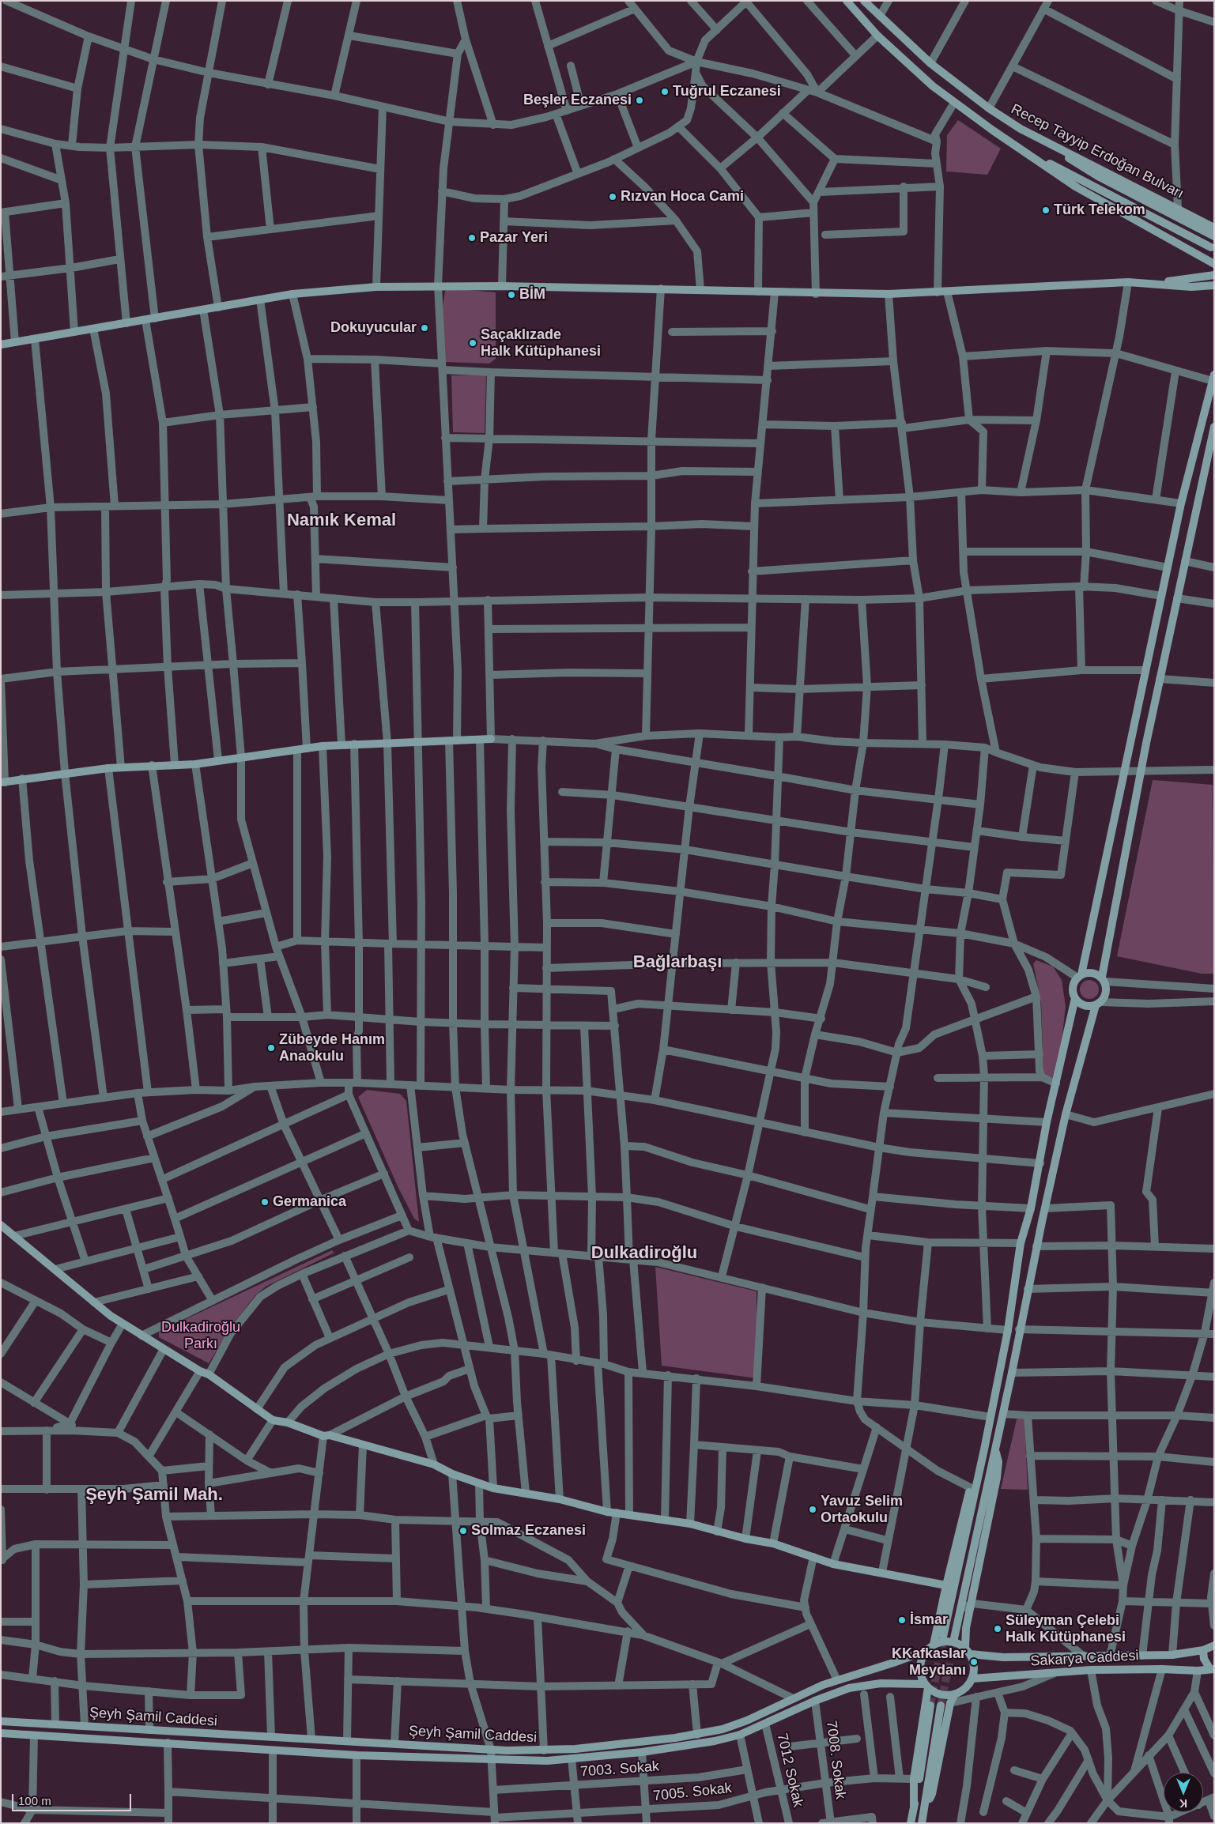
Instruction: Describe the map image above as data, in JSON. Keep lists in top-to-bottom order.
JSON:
{
  "streets": {
    "main road": ["Recep Tayyip Erdoğan Bulvarı", "Sakarya Caddesi", "Şeyh Şamil Caddesi"],
    "street": [
      "7008. Sokak",
      "7003. Sokak",
      "7012 Sokak",
      "7005. Sokak"
    ]
  },
  "crossings": [
    ["Sakarya Caddesi", "Şeyh Şamil Caddesi"],
    ["Şeyh Şamil Caddesi", "7008. Sokak"],
    ["Şeyh Şamil Caddesi", "7012 Sokak"],
    ["7008. Sokak", "7005. Sokak"],
    ["7012 Sokak", "7005. Sokak"]
  ],
  "districts": [
    "Namık Kemal",
    "Bağlarbaşı",
    "Dulkadiroğlu",
    "Şeyh Şamil Mah."
  ],
  "parks": ["Dulkadiroğlu Parkı"],
  "places": [
    "Tuğrul Eczanesi",
    "Beşler Eczanesi",
    "Rızvan Hoca Cami",
    "Türk Telekom",
    "Pazar Yeri",
    "BİM",
    "Dokuyucular",
    "Saçaklızade Halk Kütüphanesi",
    "Zübeyde Hanım Anaokulu",
    "Germanica",
    "Yavuz Selim Ortaokulu",
    "Solmaz Eczanesi",
    "İsmar",
    "Süleyman Çelebi Halk Kütüphanesi",
    "KKafkaslar Meydanı"
  ],
  "scale_bar": "100 m",
  "north": "bottom"
}
